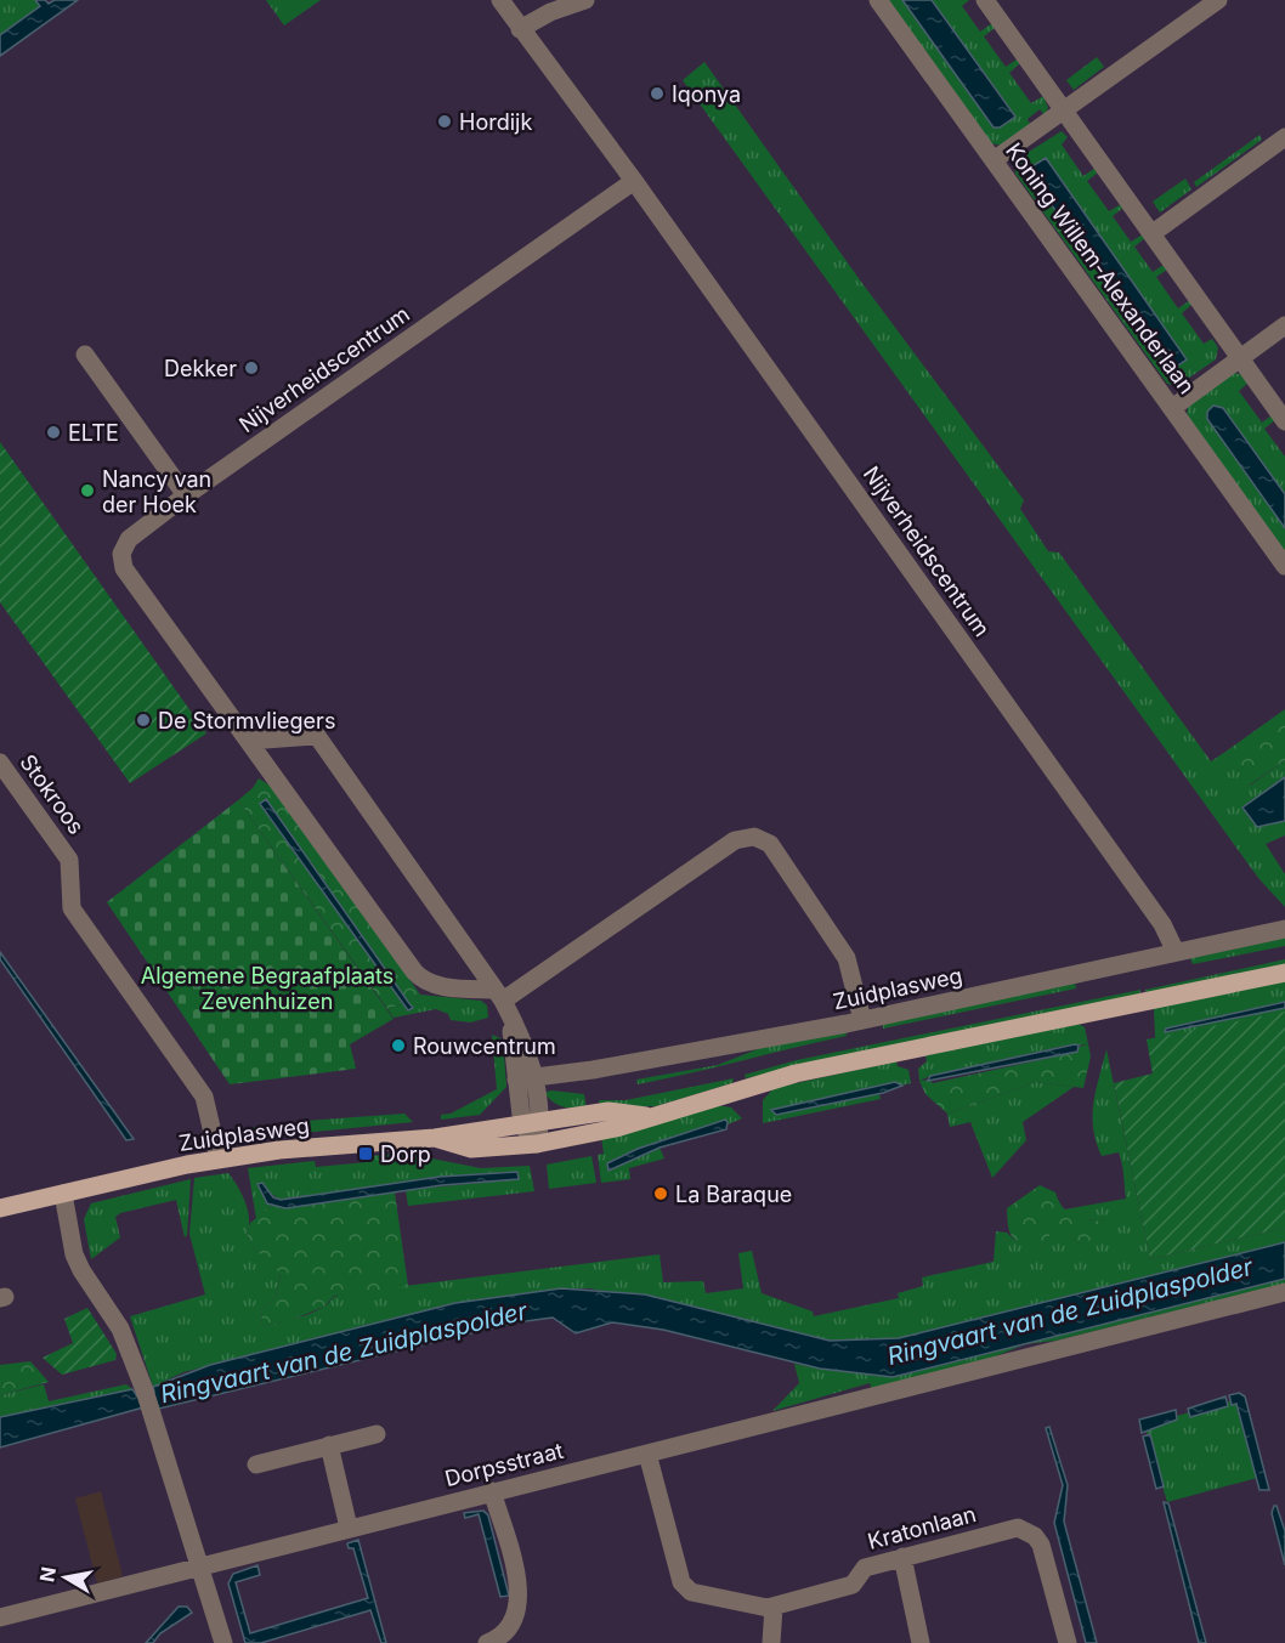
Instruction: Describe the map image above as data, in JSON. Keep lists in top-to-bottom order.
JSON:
{
  "streets": {
    "main road": ["Zuidplasweg"],
    "street": [
      "Koning Willem-Alexanderlaan",
      "Nijverheidscentrum",
      "Stokroos",
      "Dorpsstraat",
      "Kratonlaan"
    ]
  },
  "crossings": [
    ["Nijverheidscentrum", "Zuidplasweg"],
    ["Stokroos", "Zuidplasweg"],
    ["Dorpsstraat", "Kratonlaan"]
  ],
  "water": ["Ringvaart van de Zuidplaspolder"],
  "parks": ["Algemene Begraafplaats Zevenhuizen"],
  "places": {
    "other": [
      "Iqonya",
      "Hordijk",
      "Dekker",
      "ELTE",
      "Nancy van der Hoek",
      "De Stormvliegers",
      "Rouwcentrum",
      "La Baraque"
    ],
    "transit": ["Dorp"]
  },
  "north": "left"
}
